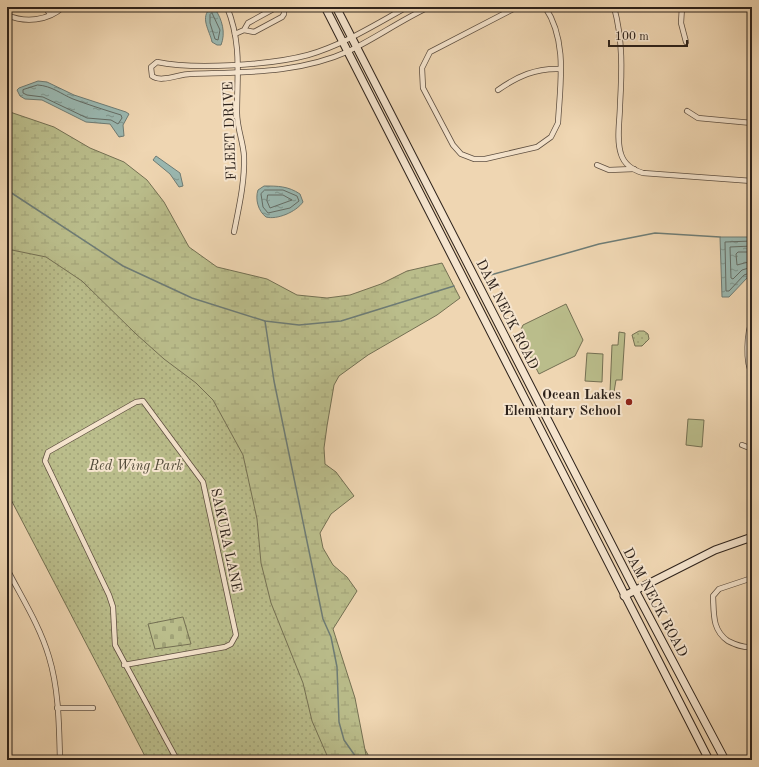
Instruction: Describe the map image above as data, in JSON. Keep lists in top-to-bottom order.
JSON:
{
  "streets": {
    "main road": ["DAM NECK ROAD"],
    "street": ["FLEET DRIVE", "SAKURA LANE"]
  },
  "parks": ["Red Wing Park"],
  "places": ["Ocean Lakes Elementary School"],
  "scale_bar": "100 m"
}
